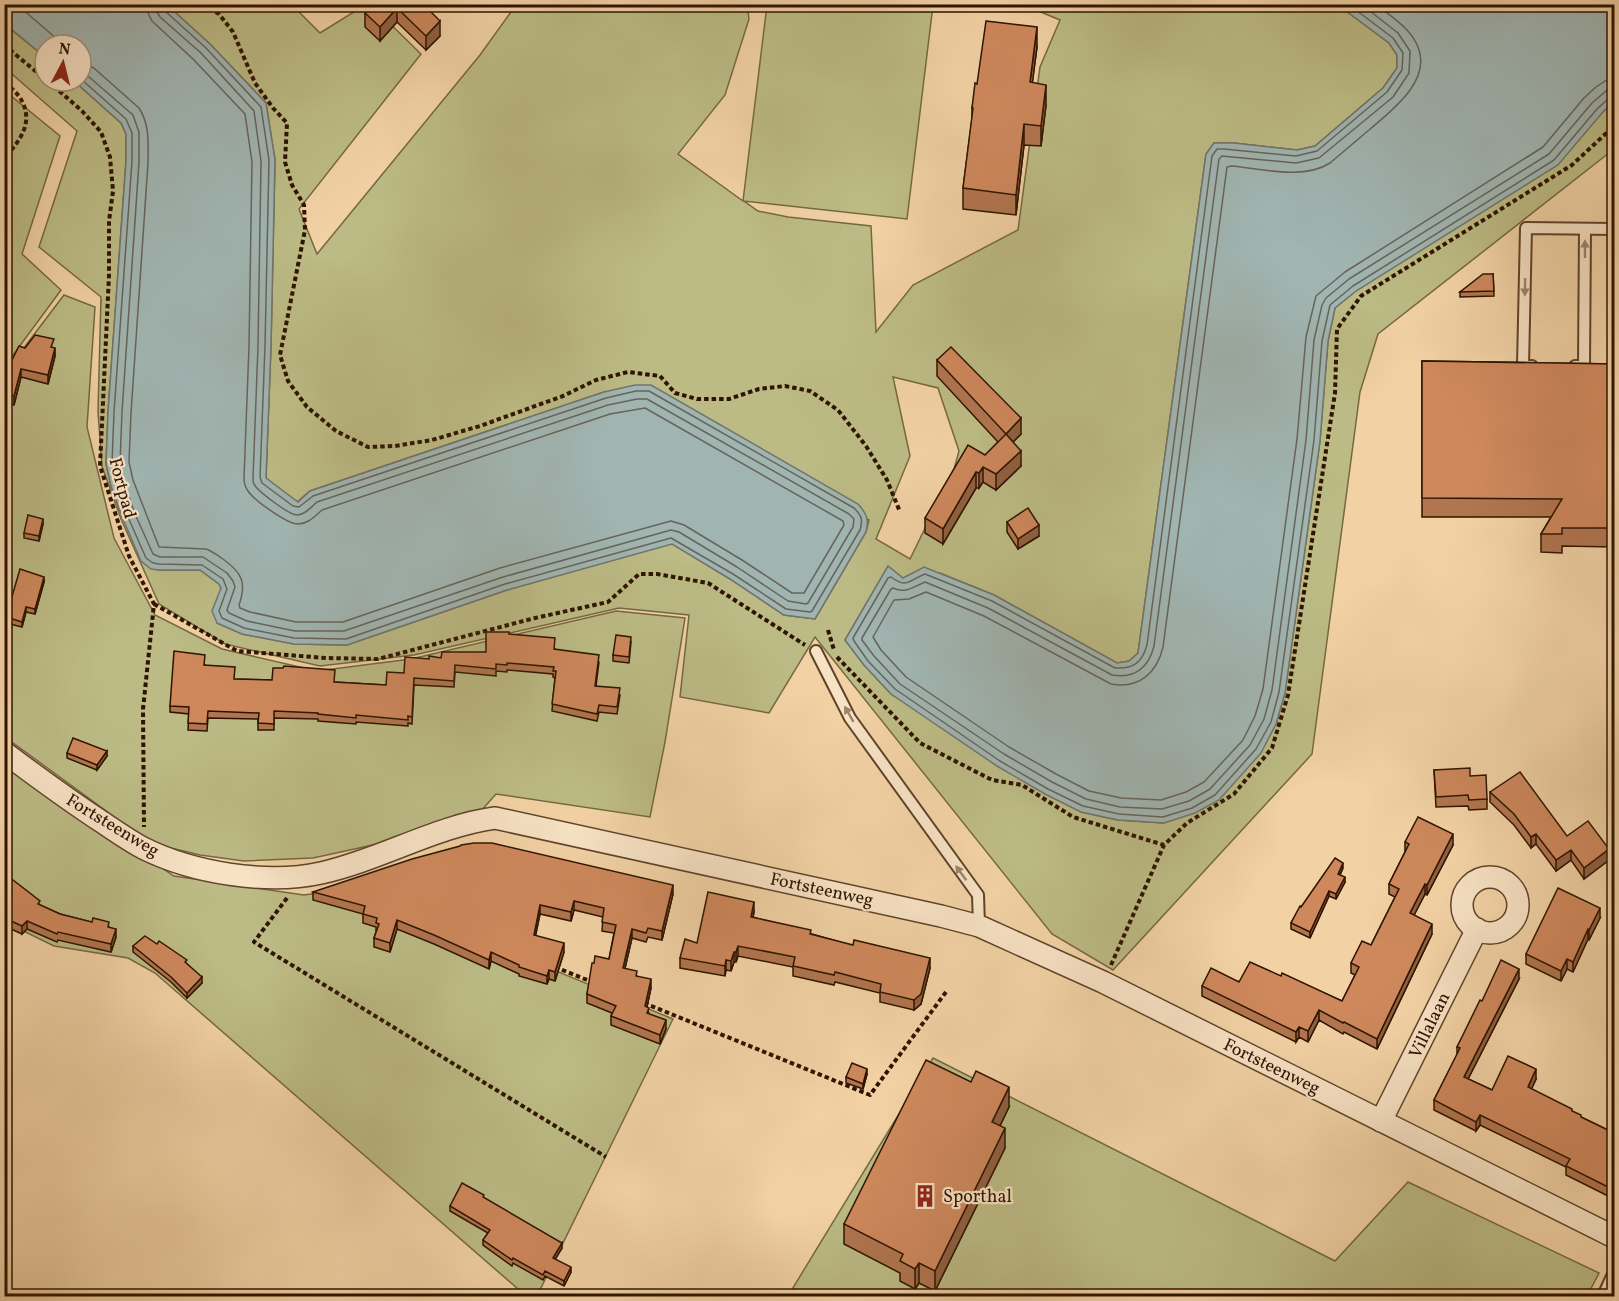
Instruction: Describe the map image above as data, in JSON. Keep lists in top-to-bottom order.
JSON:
{
  "streets": {
    "street": ["Fortsteenweg", "Villalaan"],
    "path": ["Fortpad"]
  },
  "crossings": [
    ["Fortsteenweg", "Villalaan"]
  ],
  "places": {
    "building": ["Sporthal"]
  },
  "north": "top"
}
